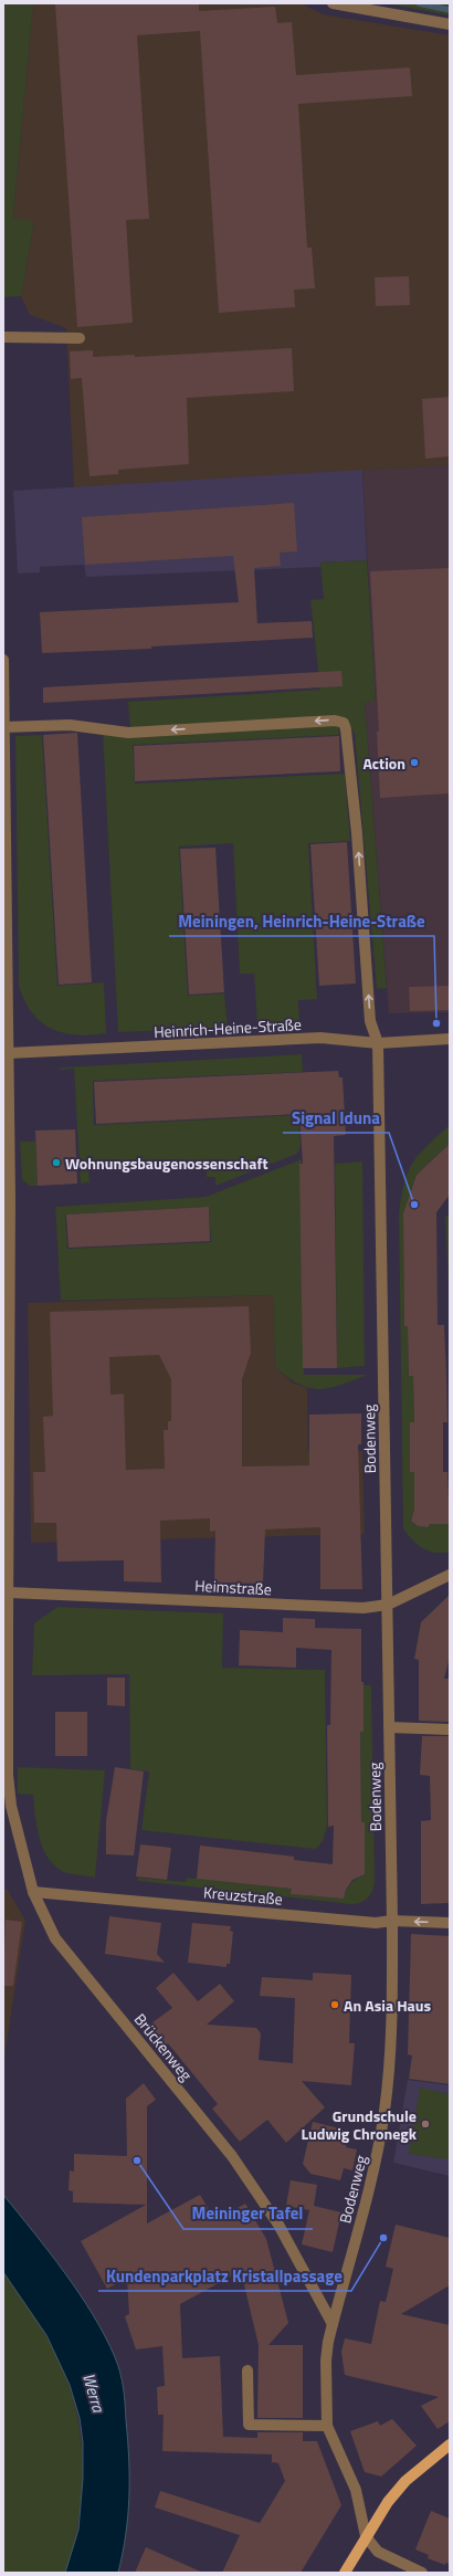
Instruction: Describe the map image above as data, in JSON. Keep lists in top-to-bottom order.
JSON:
{
  "streets": {
    "street": [
      "Heinrich-Heine-Straße",
      "Bodenweg",
      "Heimstraße",
      "Kreuzstraße",
      "Brückenweg"
    ]
  },
  "crossings": [
    ["Heinrich-Heine-Straße", "Bodenweg"],
    ["Heinrich-Heine-Straße", "Brückenweg"],
    ["Bodenweg", "Heimstraße"],
    ["Bodenweg", "Kreuzstraße"],
    ["Bodenweg", "Brückenweg"],
    ["Heimstraße", "Brückenweg"],
    ["Kreuzstraße", "Brückenweg"]
  ],
  "water": ["Werra"],
  "places": [
    "Action",
    "Meiningen, Heinrich-Heine-Straße",
    "Wohnungsbaugenossenschaft",
    "Signal Iduna",
    "An Asia Haus",
    "Grundschule Ludwig Chronegk",
    "Meininger Tafel",
    "Kundenparkplatz Kristallpassage"
  ]
}
